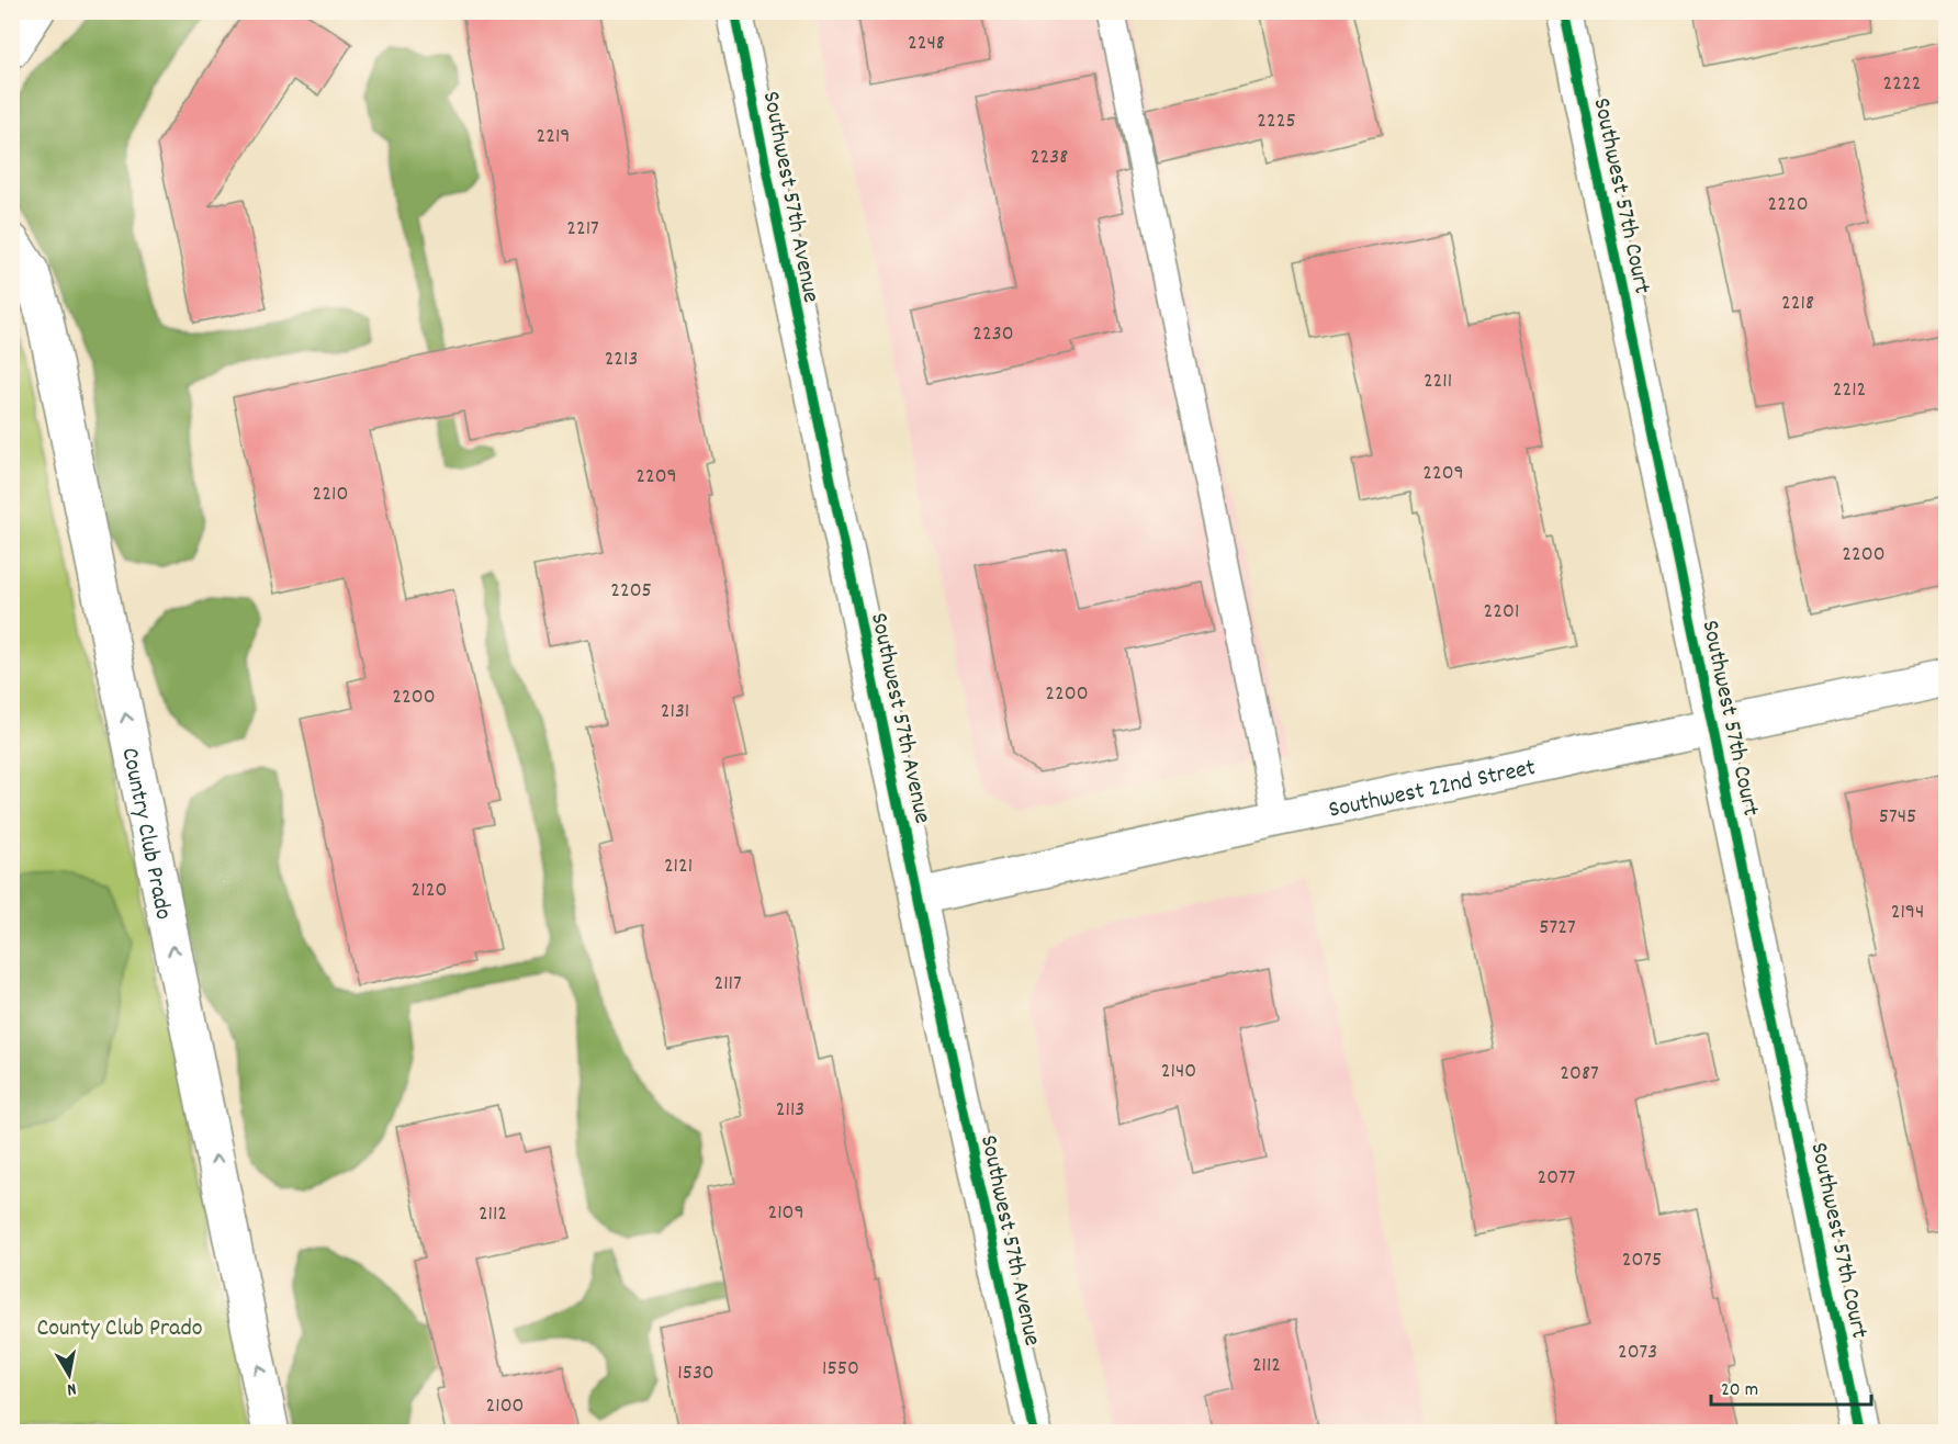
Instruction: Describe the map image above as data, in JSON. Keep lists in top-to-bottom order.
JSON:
{
  "streets": {
    "street": [
      "Southwest 57th Court",
      "Southwest 57th Avenue",
      "Southwest 22nd Street",
      "Country Club Prado"
    ]
  },
  "crossings": [
    ["Southwest 57th Court", "Southwest 22nd Street"],
    ["Southwest 57th Avenue", "Southwest 22nd Street"]
  ],
  "one_way": ["Country Club Prado"],
  "parks": ["County Club Prado"],
  "house_numbers": [
    "2248",
    "2222",
    "2225",
    "2219",
    "2238",
    "2220",
    "2217",
    "2218",
    "2230",
    "2213",
    "2211",
    "2212",
    "2209",
    "2209",
    "2210",
    "2200",
    "2205",
    "2201",
    "2200",
    "2200",
    "2131",
    "5745",
    "2121",
    "2120",
    "2194",
    "5727",
    "2117",
    "2140",
    "2087",
    "2113",
    "2077",
    "2109",
    "2112",
    "2075",
    "2073",
    "2112",
    "1550",
    "1530",
    "2100"
  ],
  "scale_bar": "20 m",
  "north": "bottom"
}
